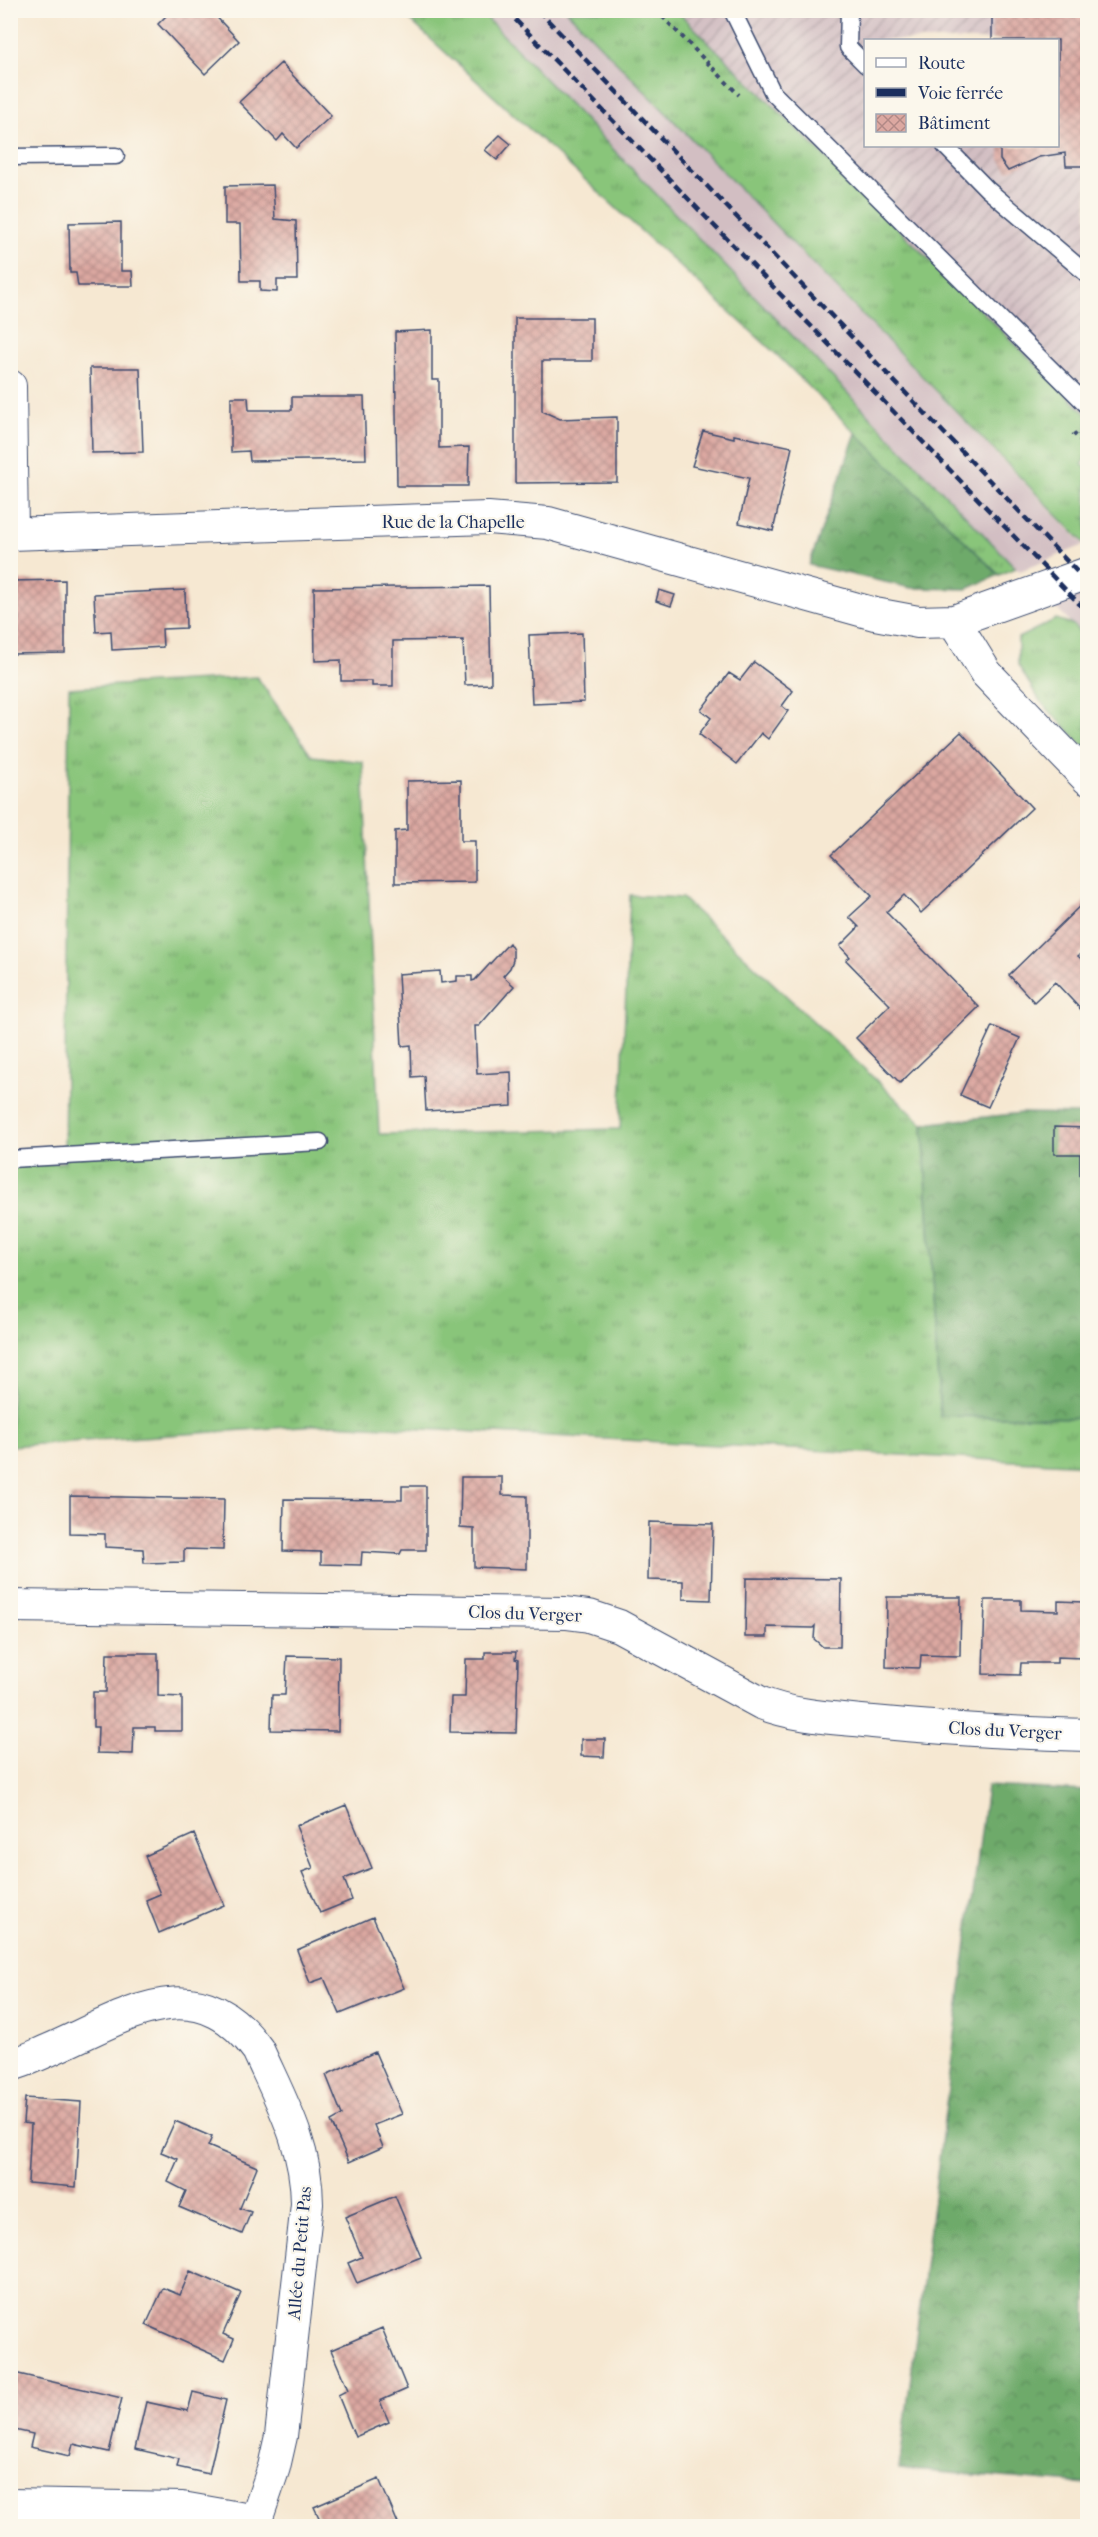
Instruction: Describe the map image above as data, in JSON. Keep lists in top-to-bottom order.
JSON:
{
  "streets": {
    "street": ["Rue de la Chapelle", "Clos du Verger", "Allée du Petit Pas"]
  },
  "legend": ["Route", "Voie ferrée", "Bâtiment"]
}
